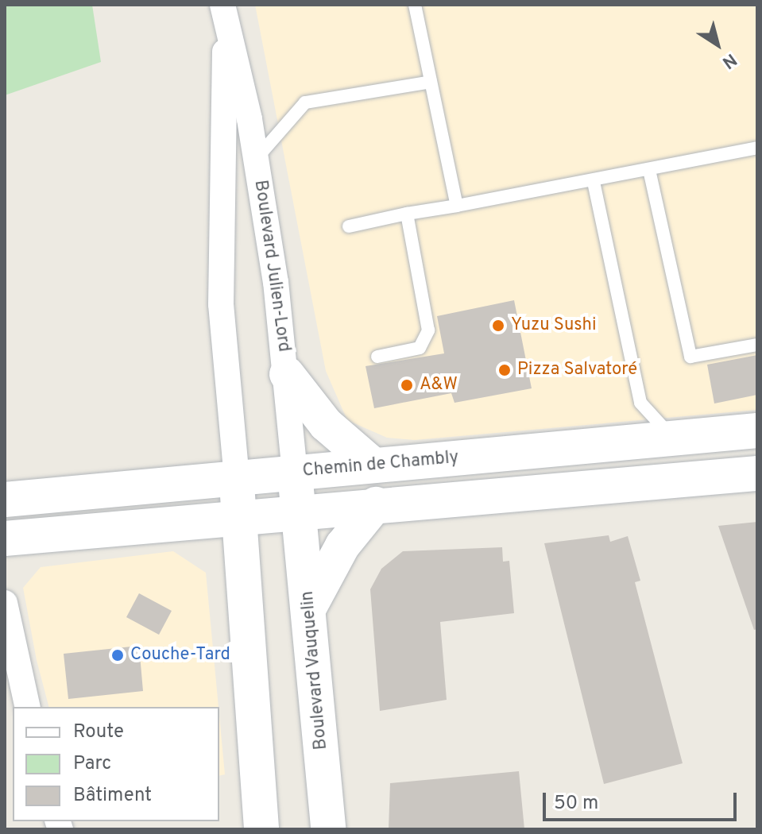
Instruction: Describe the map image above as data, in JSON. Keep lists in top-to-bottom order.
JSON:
{
  "streets": {
    "main road": ["Boulevard Julien-Lord", "Chemin de Chambly", "Boulevard Vauquelin"]
  },
  "crossings": [
    ["Boulevard Julien-Lord", "Chemin de Chambly"],
    ["Boulevard Julien-Lord", "Boulevard Vauquelin"]
  ],
  "places": [
    "Yuzu Sushi",
    "Pizza Salvatoré",
    "A&W",
    "Couche-Tard"
  ],
  "legend": ["Route", "Parc", "Bâtiment"],
  "scale_bar": "50 m",
  "north": "bottom right"
}
